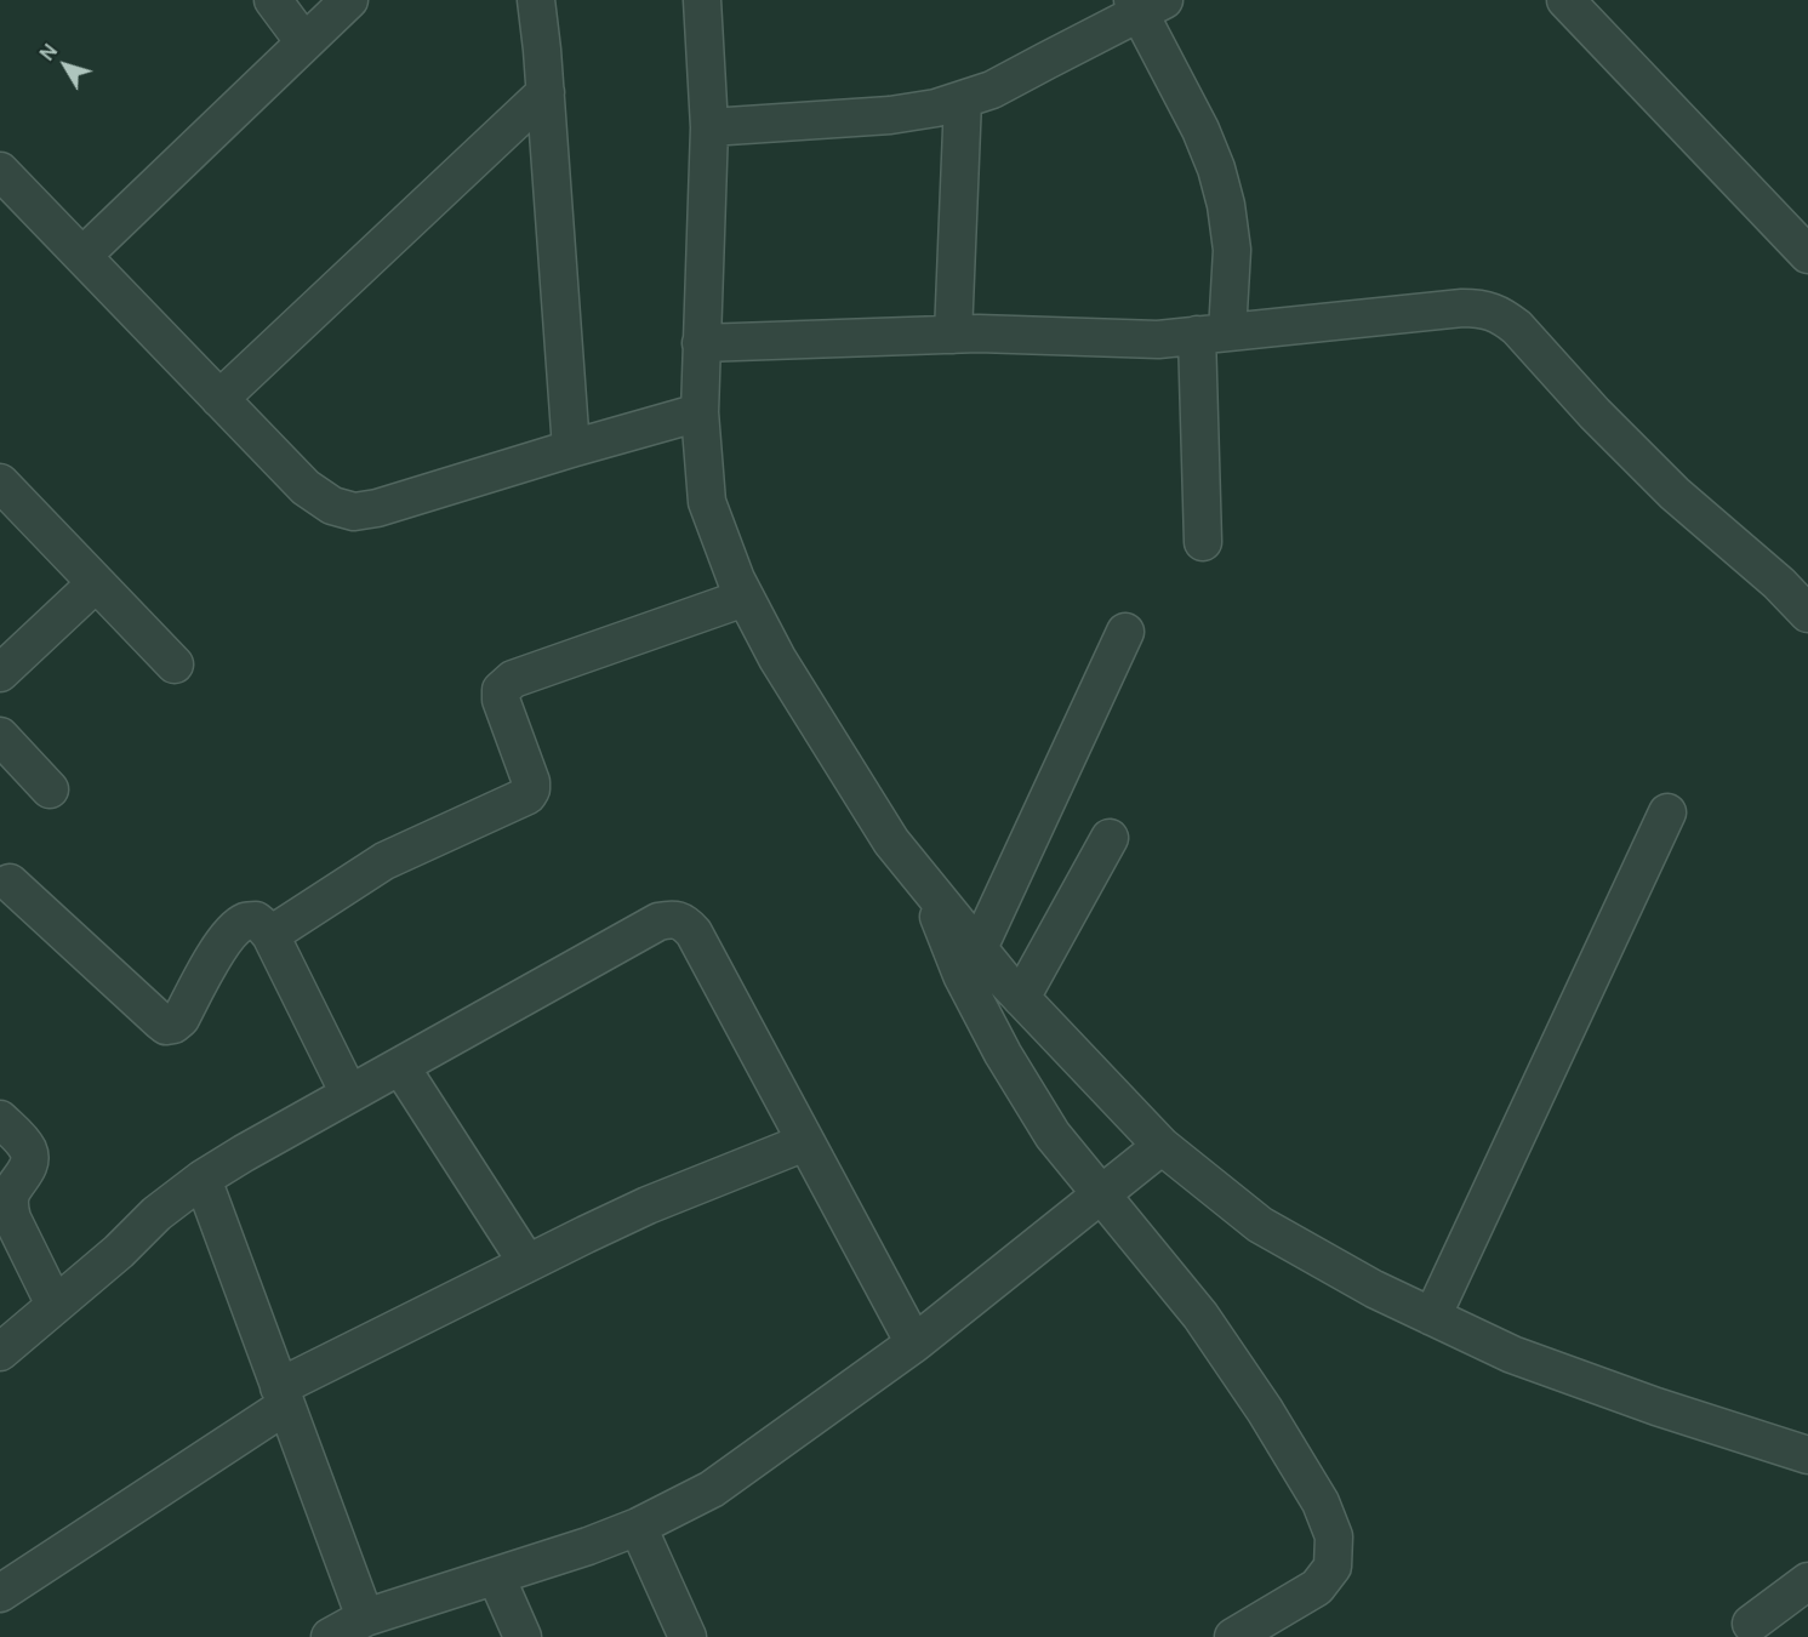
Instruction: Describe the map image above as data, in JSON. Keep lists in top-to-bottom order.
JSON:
{
  "north": "top left"
}
